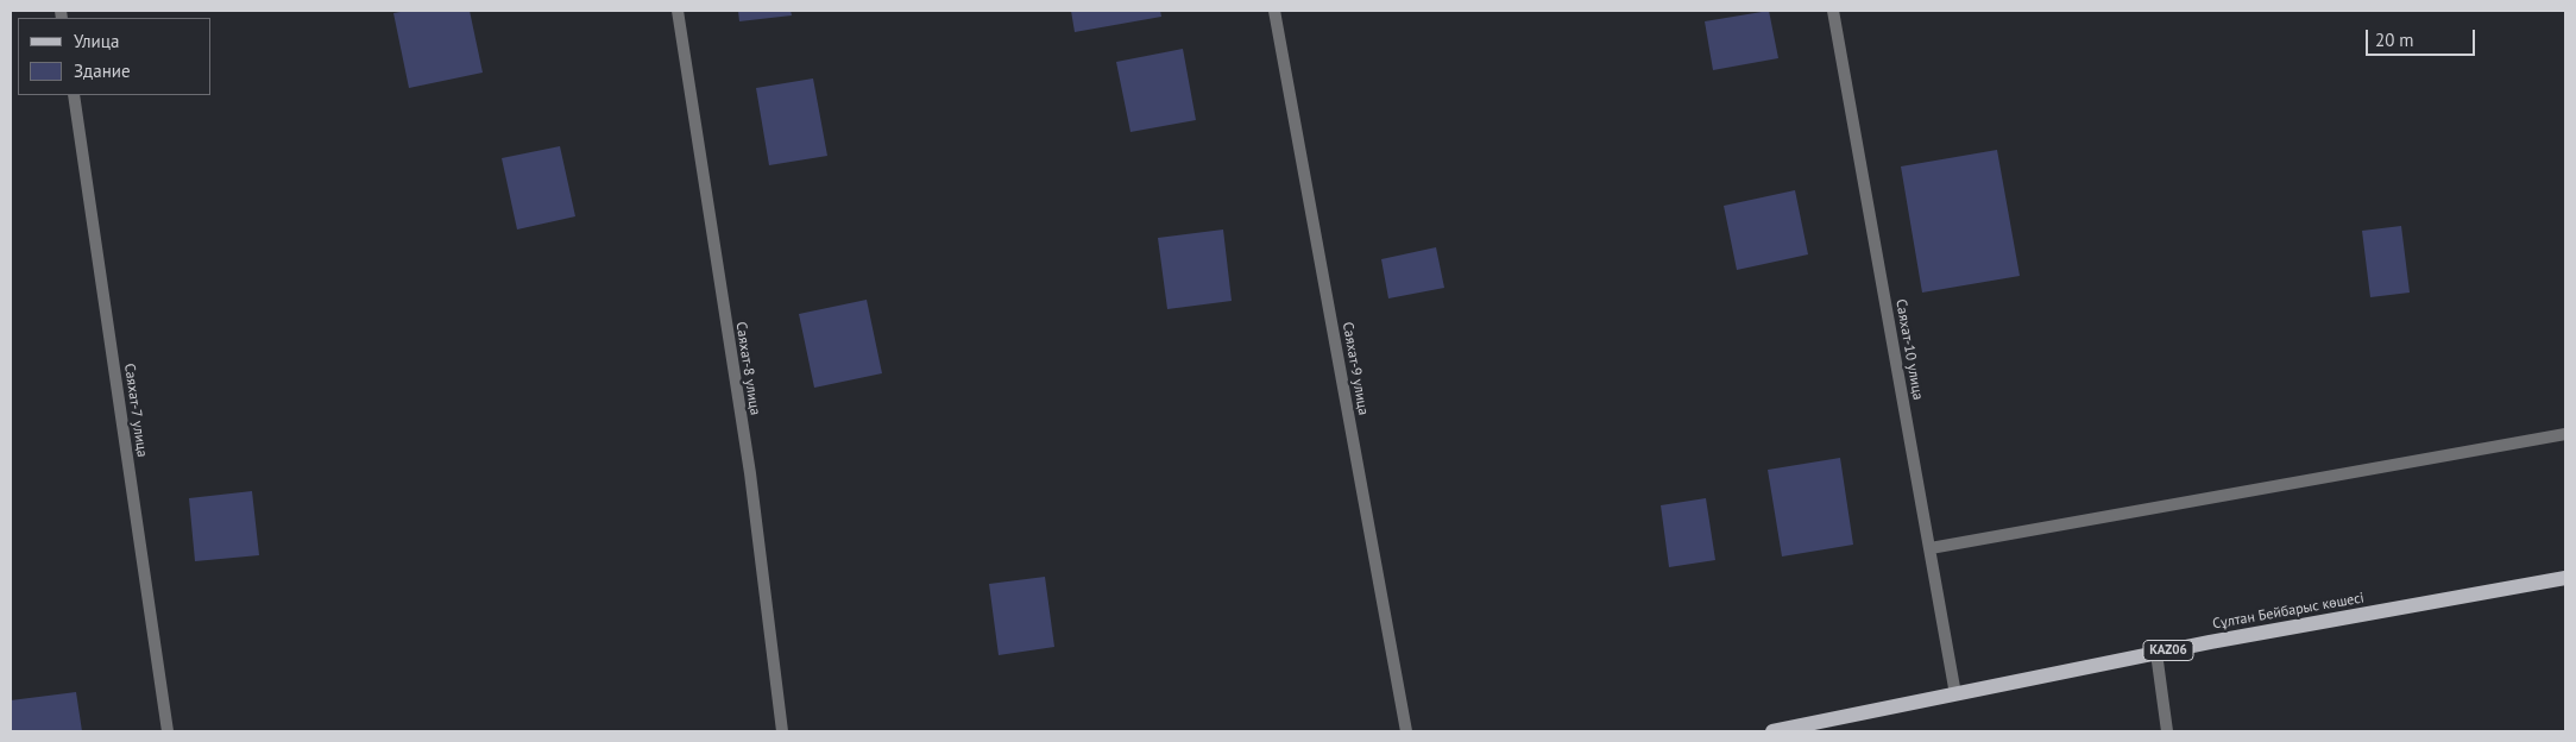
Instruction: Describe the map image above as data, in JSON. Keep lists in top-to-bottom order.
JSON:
{
  "streets": {
    "main road": ["Сұлтан Бейбарыс көшесі", "KAZ06"],
    "street": [
      "Саяхат-10 улица",
      "Саяхат-8 улица",
      "Саяхат-9 улица",
      "Саяхат-7 улица"
    ]
  },
  "crossings": [
    ["Саяхат-10 улица", "Сұлтан Бейбарыс көшесі"]
  ],
  "legend": ["Улица", "Здание"],
  "scale_bar": "20 m"
}
